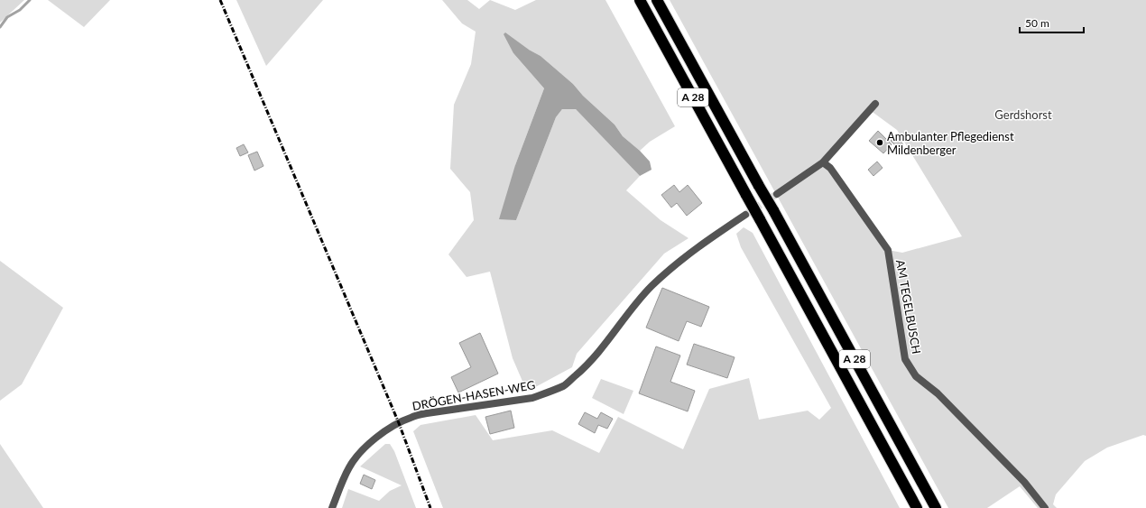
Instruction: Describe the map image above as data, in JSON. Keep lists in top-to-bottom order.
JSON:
{
  "streets": {
    "highway": ["A 28"],
    "street": ["AM TEGELBUSCH", "DRÖGEN-HASEN-WEG"]
  },
  "parks": ["Gerdshorst"],
  "places": ["Ambulanter Pflegedienst Mildenberger"],
  "scale_bar": "50 m"
}
